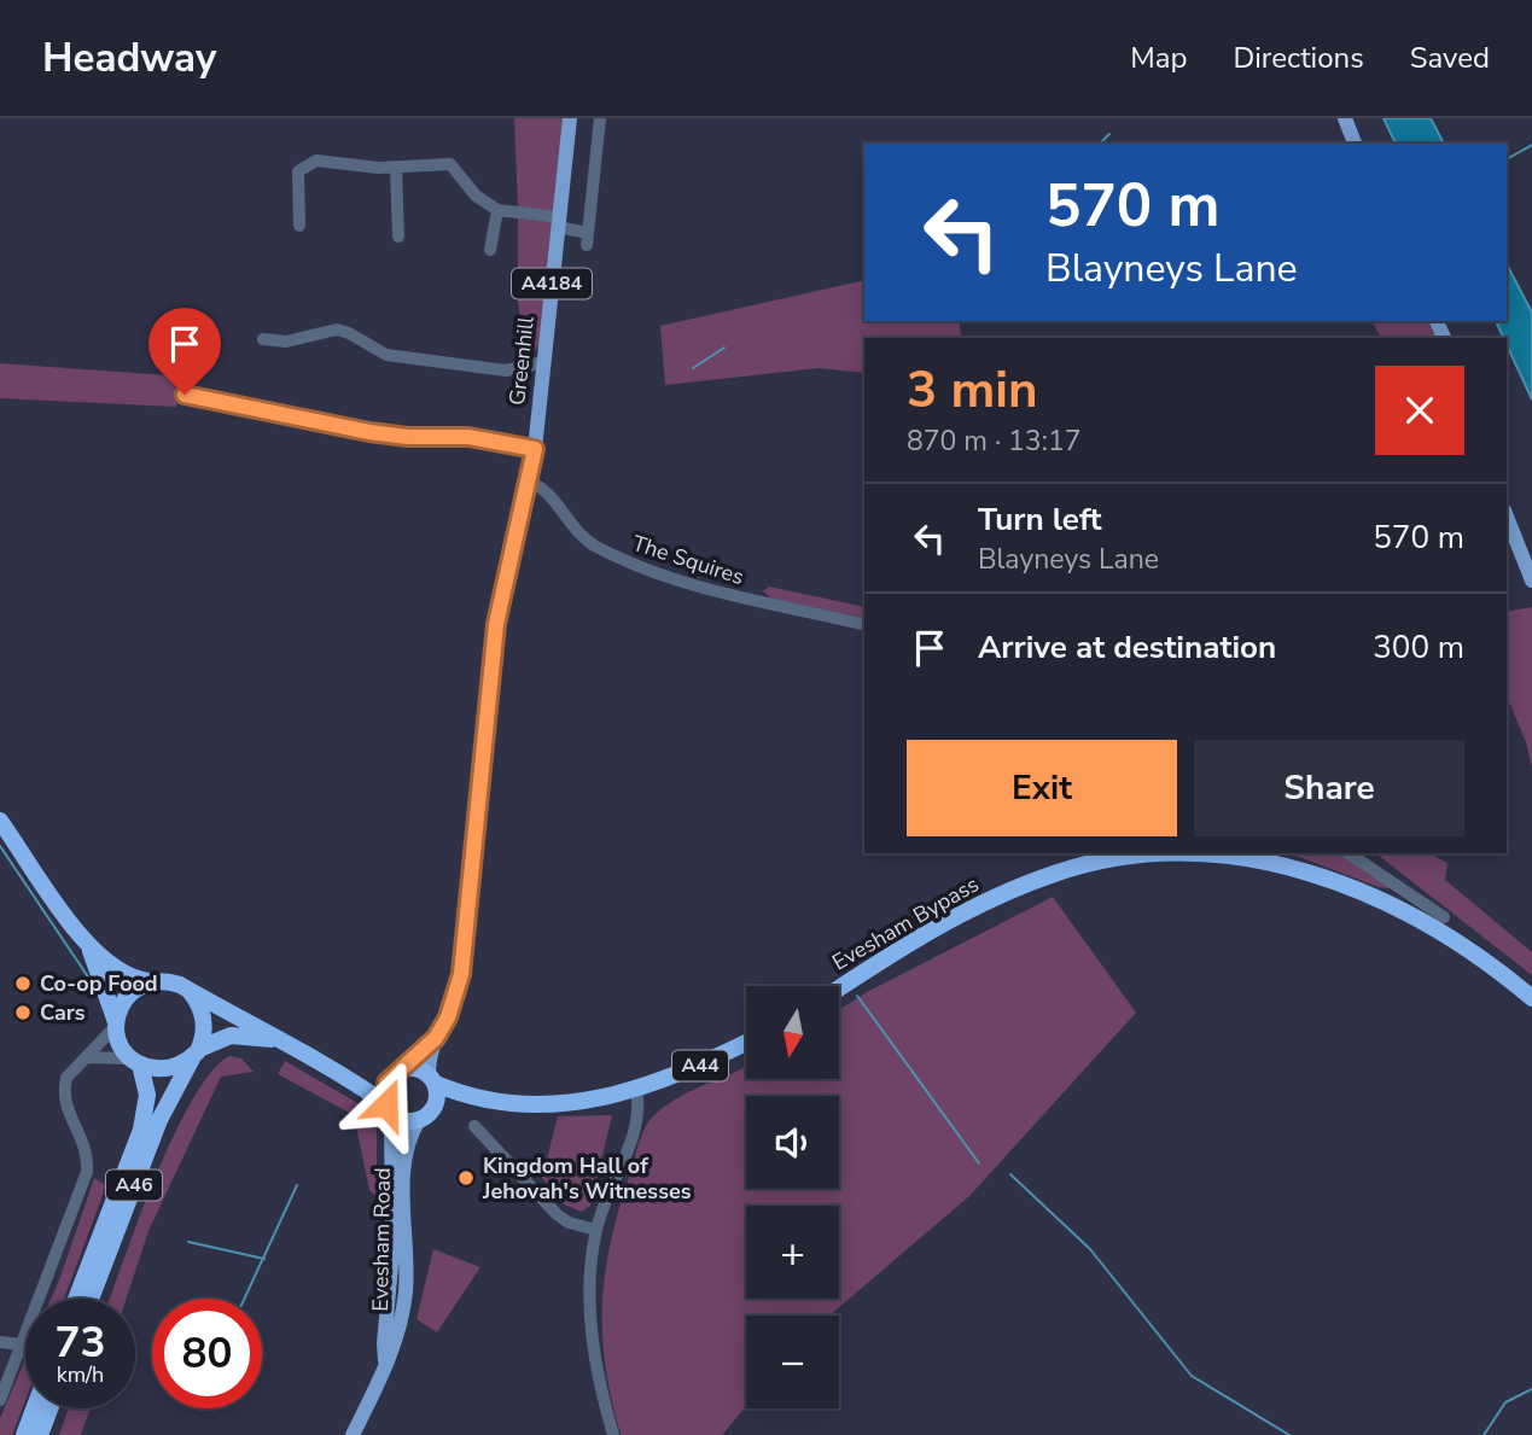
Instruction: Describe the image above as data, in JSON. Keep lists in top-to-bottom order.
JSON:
{
  "streets": {
    "highway": ["Evesham Bypass", "A44", "A46"],
    "main road": ["A4184", "Greenhill", "Evesham Road"],
    "street": ["The Squires"]
  },
  "crossings": [
    ["A4184", "Greenhill"],
    ["A4184", "The Squires"],
    ["A4184", "A44"],
    ["A4184", "Evesham Road"],
    ["A44", "Evesham Road"]
  ],
  "places": ["Co-op Food", "Cars", "Kingdom Hall of Jehovah's Witnesses"],
  "north": "bottom",
  "page": {
    "header": "Headway",
    "nav": ["Map", "Directions", "Saved"],
    "turn": ["570 m", "Blayneys Lane"],
    "heading": ["3 min", "870 m · 13:17"],
    "list": [
      {
        "name": "Turn left",
        "note": "Blayneys Lane",
        "value": "570 m"
      },
      {
        "name": "Arrive at destination",
        "value": "300 m"
      }
    ],
    "buttons": ["Exit", "Share"],
    "map_buttons": ["+", "−"],
    "speed": "73 km/h",
    "limit": "80"
  }
}
